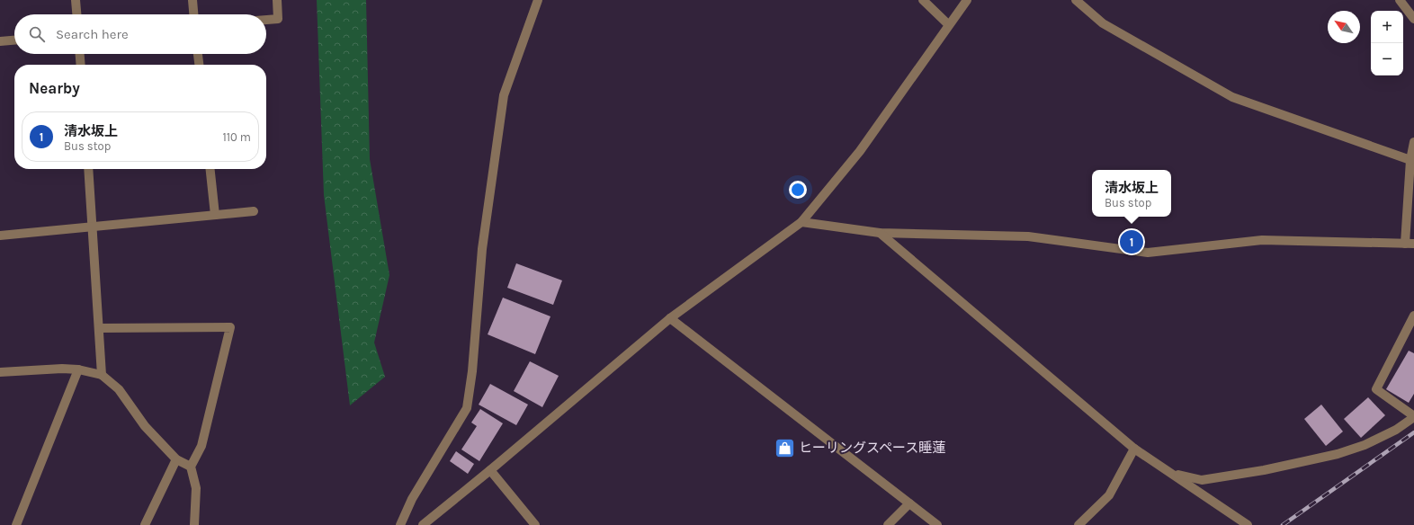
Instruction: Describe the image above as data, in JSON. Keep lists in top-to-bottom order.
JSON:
{
  "places": {
    "shop": ["ヒーリングスペース睡蓮"]
  },
  "north": "top left",
  "page": {
    "map_buttons": ["+", "−"],
    "search": "Search here",
    "heading": "Nearby",
    "list": [
      {
        "mark": "1",
        "name": "清水坂上",
        "note": "Bus stop",
        "value": "110 m"
      }
    ],
    "popup": ["清水坂上", "Bus stop"],
    "pins": "1"
  }
}
